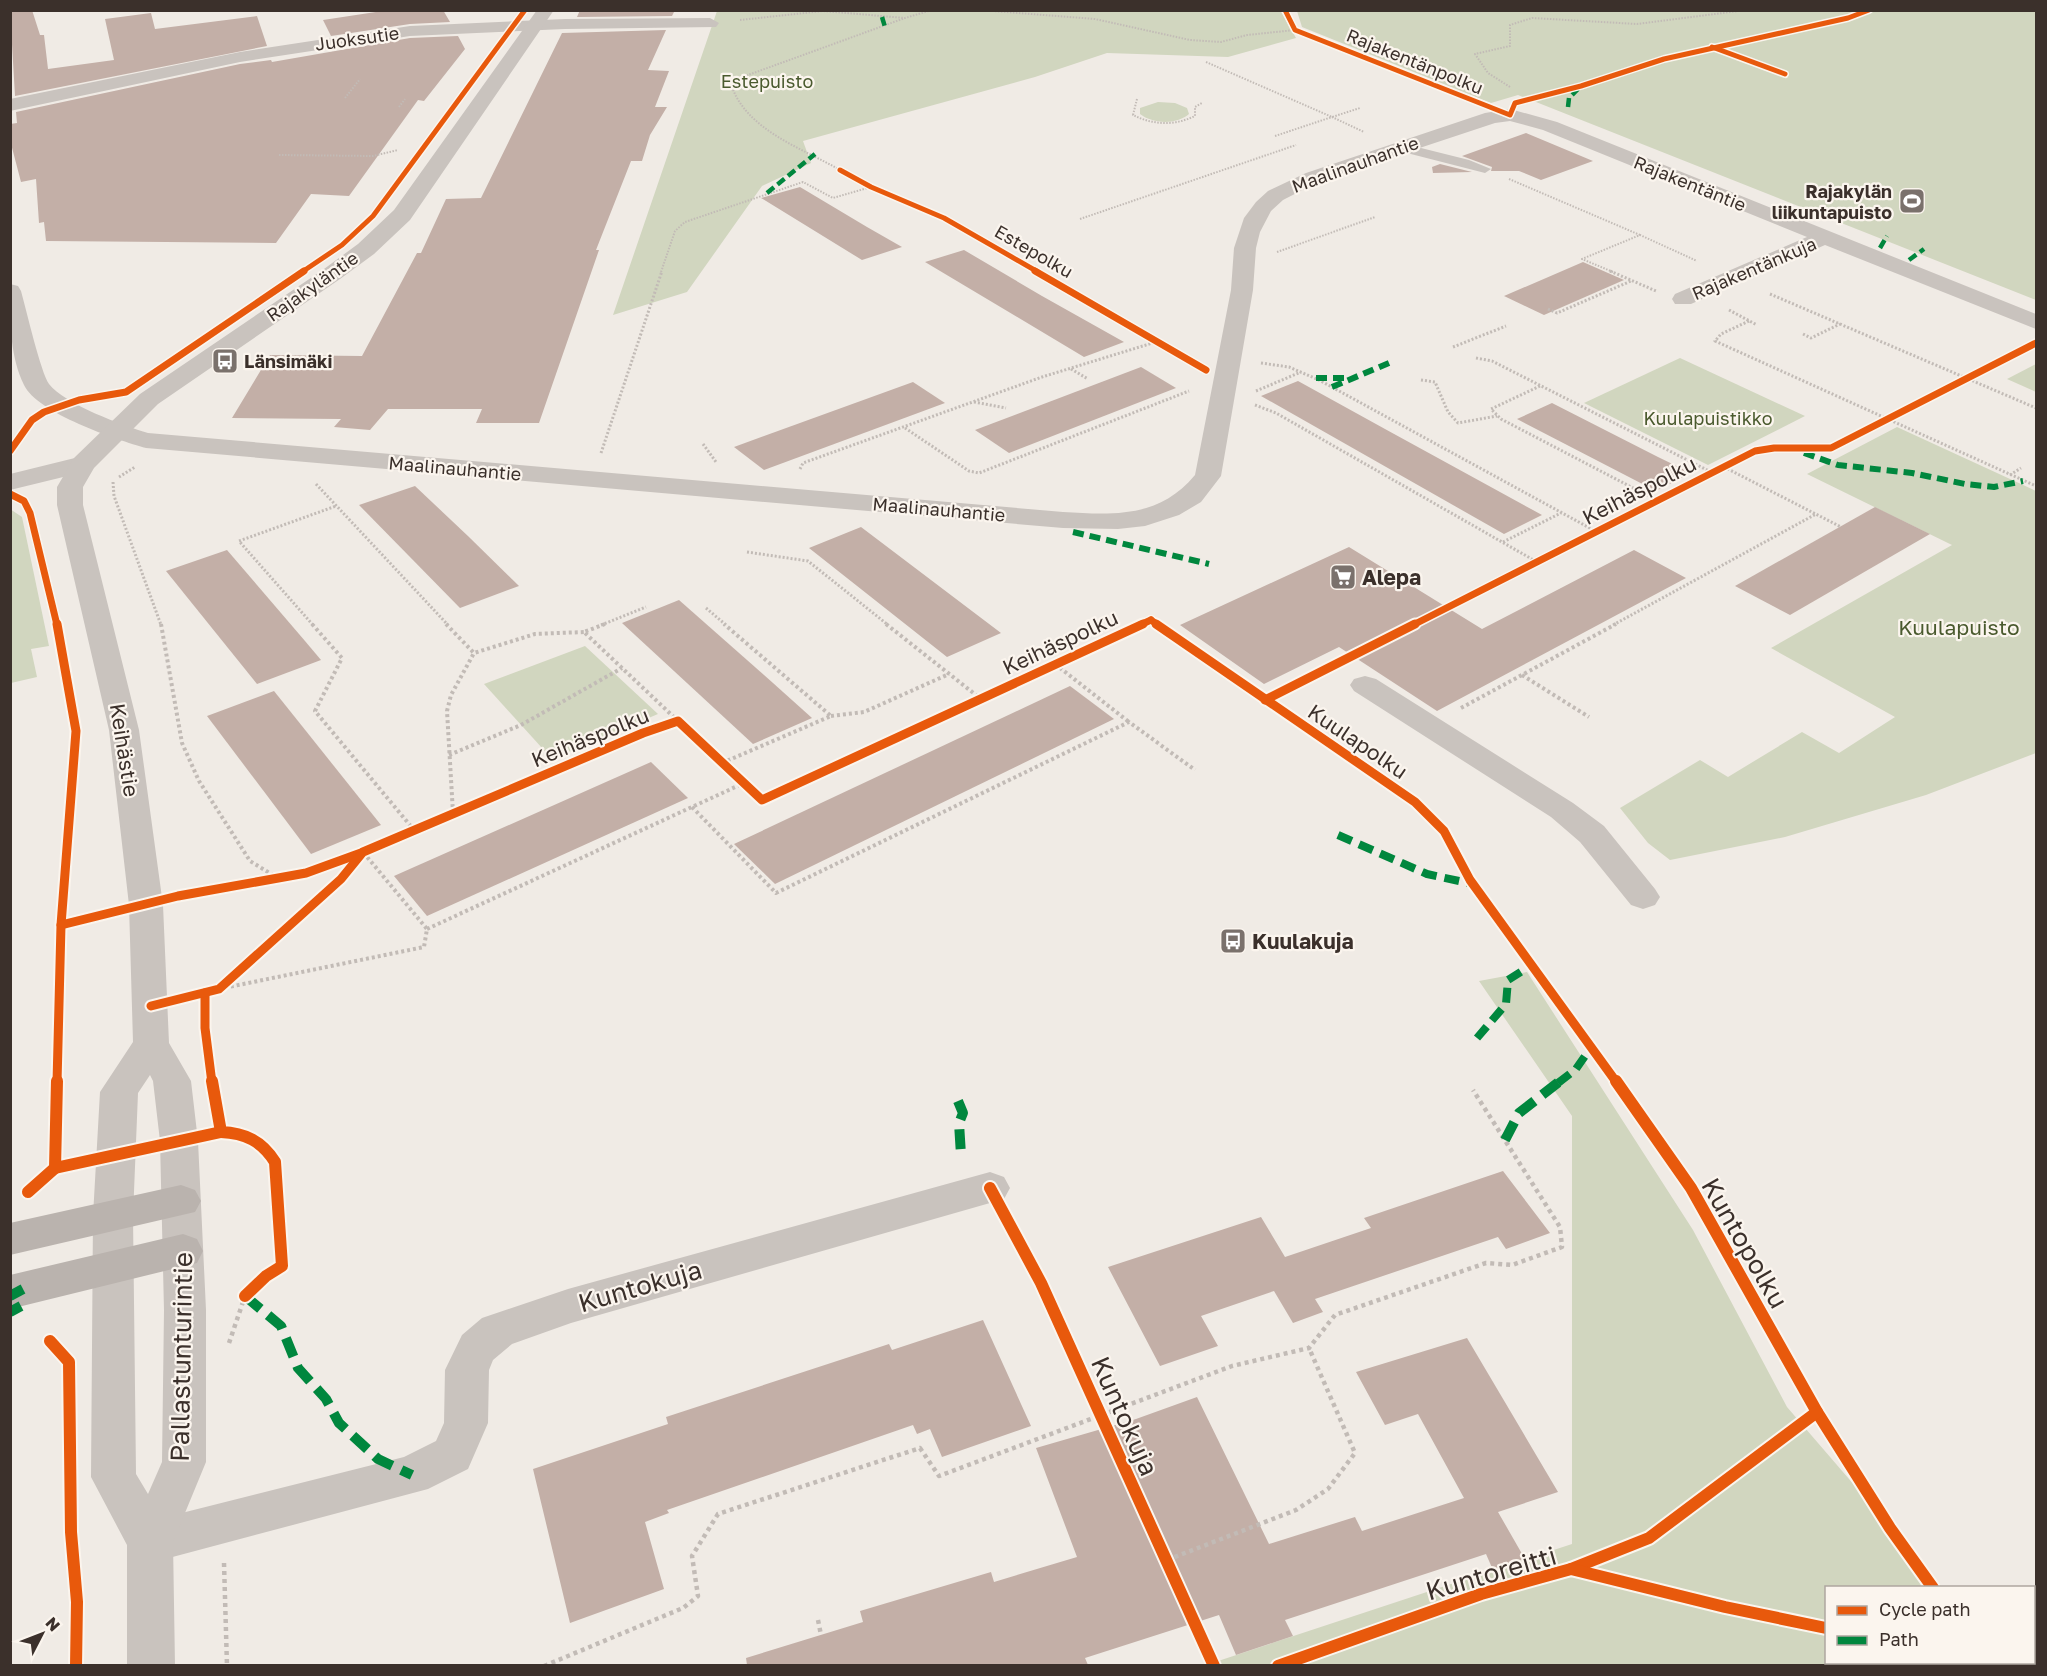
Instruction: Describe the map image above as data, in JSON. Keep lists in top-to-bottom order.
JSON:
{
  "streets": {
    "street": [
      "Juoksutie",
      "Maalinauhantie",
      "Rajakentäntie",
      "Rajakentänkuja",
      "Rajakyläntie",
      "Keihästie",
      "Kuntokuja",
      "Pallastunturintie"
    ],
    "cycle path": [
      "Rajakentänpolku",
      "Estepolku",
      "Keihäspolku",
      "Kuulapolku",
      "Kuntoreitti"
    ]
  },
  "crossings": [
    ["Juoksutie", "Rajakyläntie"],
    ["Maalinauhantie", "Rajakentäntie"],
    ["Maalinauhantie", "Rajakyläntie"],
    ["Rajakentäntie", "Rajakentänkuja"],
    ["Rajakyläntie", "Keihästie"],
    ["Keihästie", "Pallastunturintie"],
    ["Kuntokuja", "Pallastunturintie"]
  ],
  "parks": ["Estepuisto", "Kuulapuistikko", "Kuulapuisto"],
  "places": {
    "sports": ["Rajakylän liikuntapuisto"],
    "bus stop": ["Länsimäki", "Kuulakuja"],
    "supermarket": ["Alepa"]
  },
  "legend": ["Cycle path", "Path"],
  "north": "top right"
}
